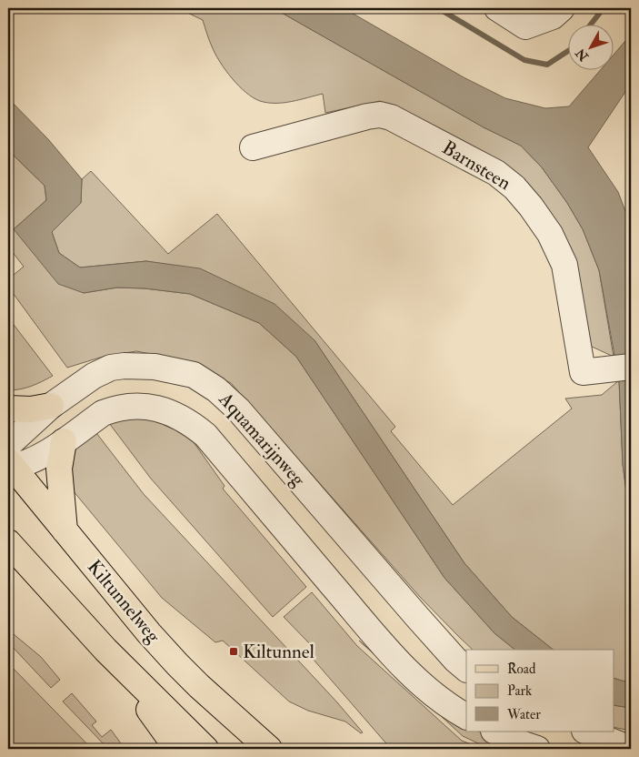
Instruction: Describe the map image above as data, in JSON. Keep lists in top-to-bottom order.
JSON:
{
  "streets": {
    "main road": ["Kiltunnelweg"],
    "street": ["Barnsteen", "Aquamarijnweg"]
  },
  "crossings": [
    ["Aquamarijnweg", "Kiltunnelweg"]
  ],
  "places": {
    "transit": ["Kiltunnel"]
  },
  "legend": ["Road", "Park", "Water"],
  "north": "bottom left"
}
